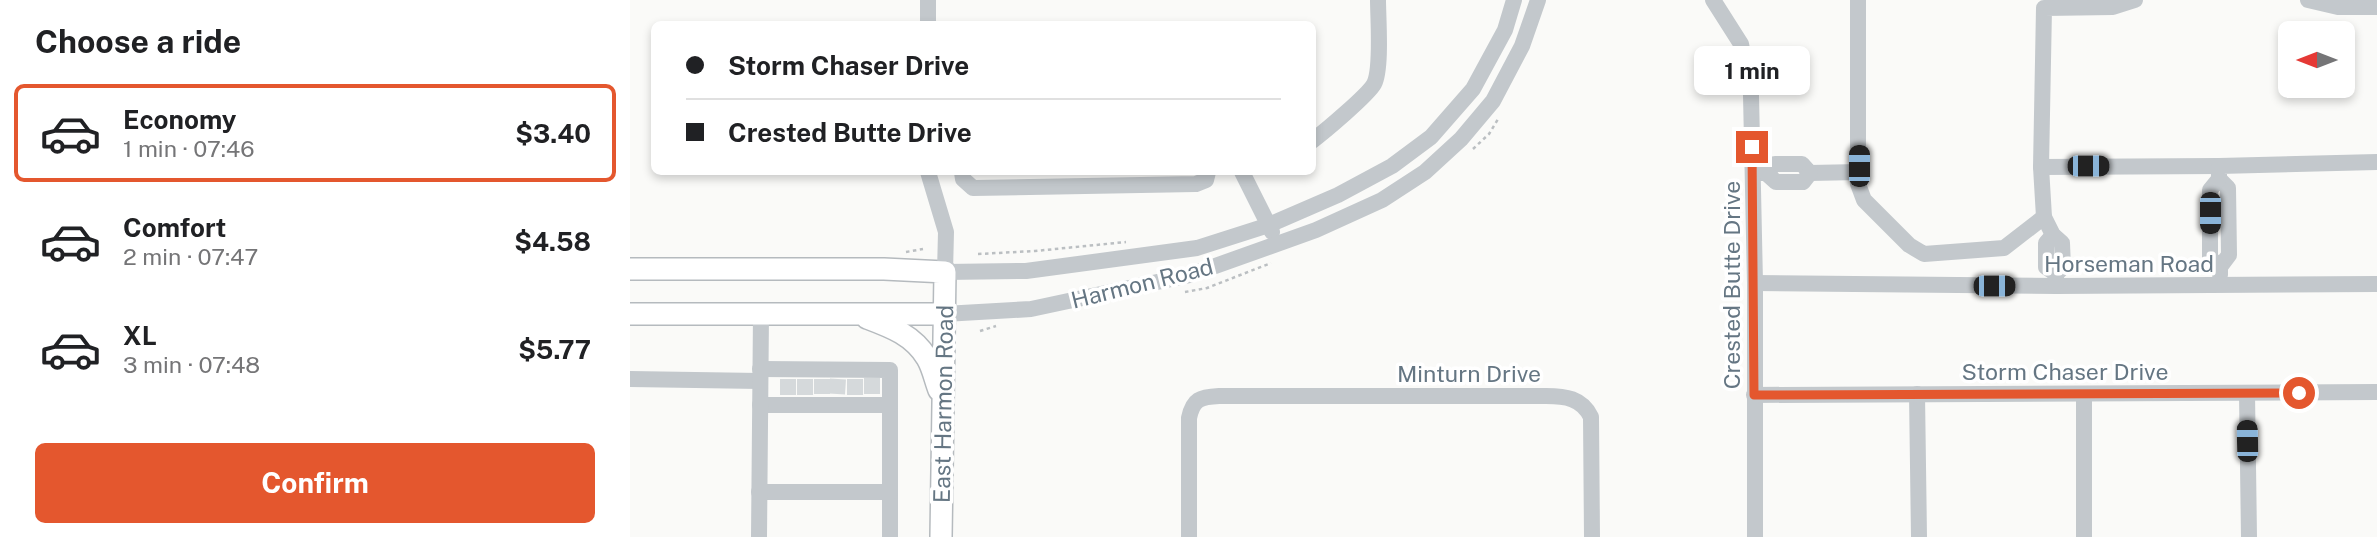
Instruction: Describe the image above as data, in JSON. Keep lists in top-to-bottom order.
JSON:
{
  "streets": {
    "main road": ["Harmon Road", "East Harmon Road"],
    "street": [
      "Horseman Road",
      "Crested Butte Drive",
      "Storm Chaser Drive",
      "Minturn Drive"
    ]
  },
  "crossings": [
    ["Horseman Road", "Crested Butte Drive"],
    ["Harmon Road", "East Harmon Road"],
    ["Crested Butte Drive", "Storm Chaser Drive"]
  ],
  "north": "left",
  "page": {
    "heading": "Choose a ride",
    "banner": ["Storm Chaser Drive", "Crested Butte Drive"],
    "bubble": "1 min",
    "list": [
      {
        "name": "Economy",
        "note": "1 min · 07:46",
        "value": "$3.40"
      },
      {
        "name": "Comfort",
        "note": "2 min · 07:47",
        "value": "$4.58"
      },
      {
        "name": "XL",
        "note": "3 min · 07:48",
        "value": "$5.77"
      }
    ],
    "buttons": "Confirm"
  }
}
